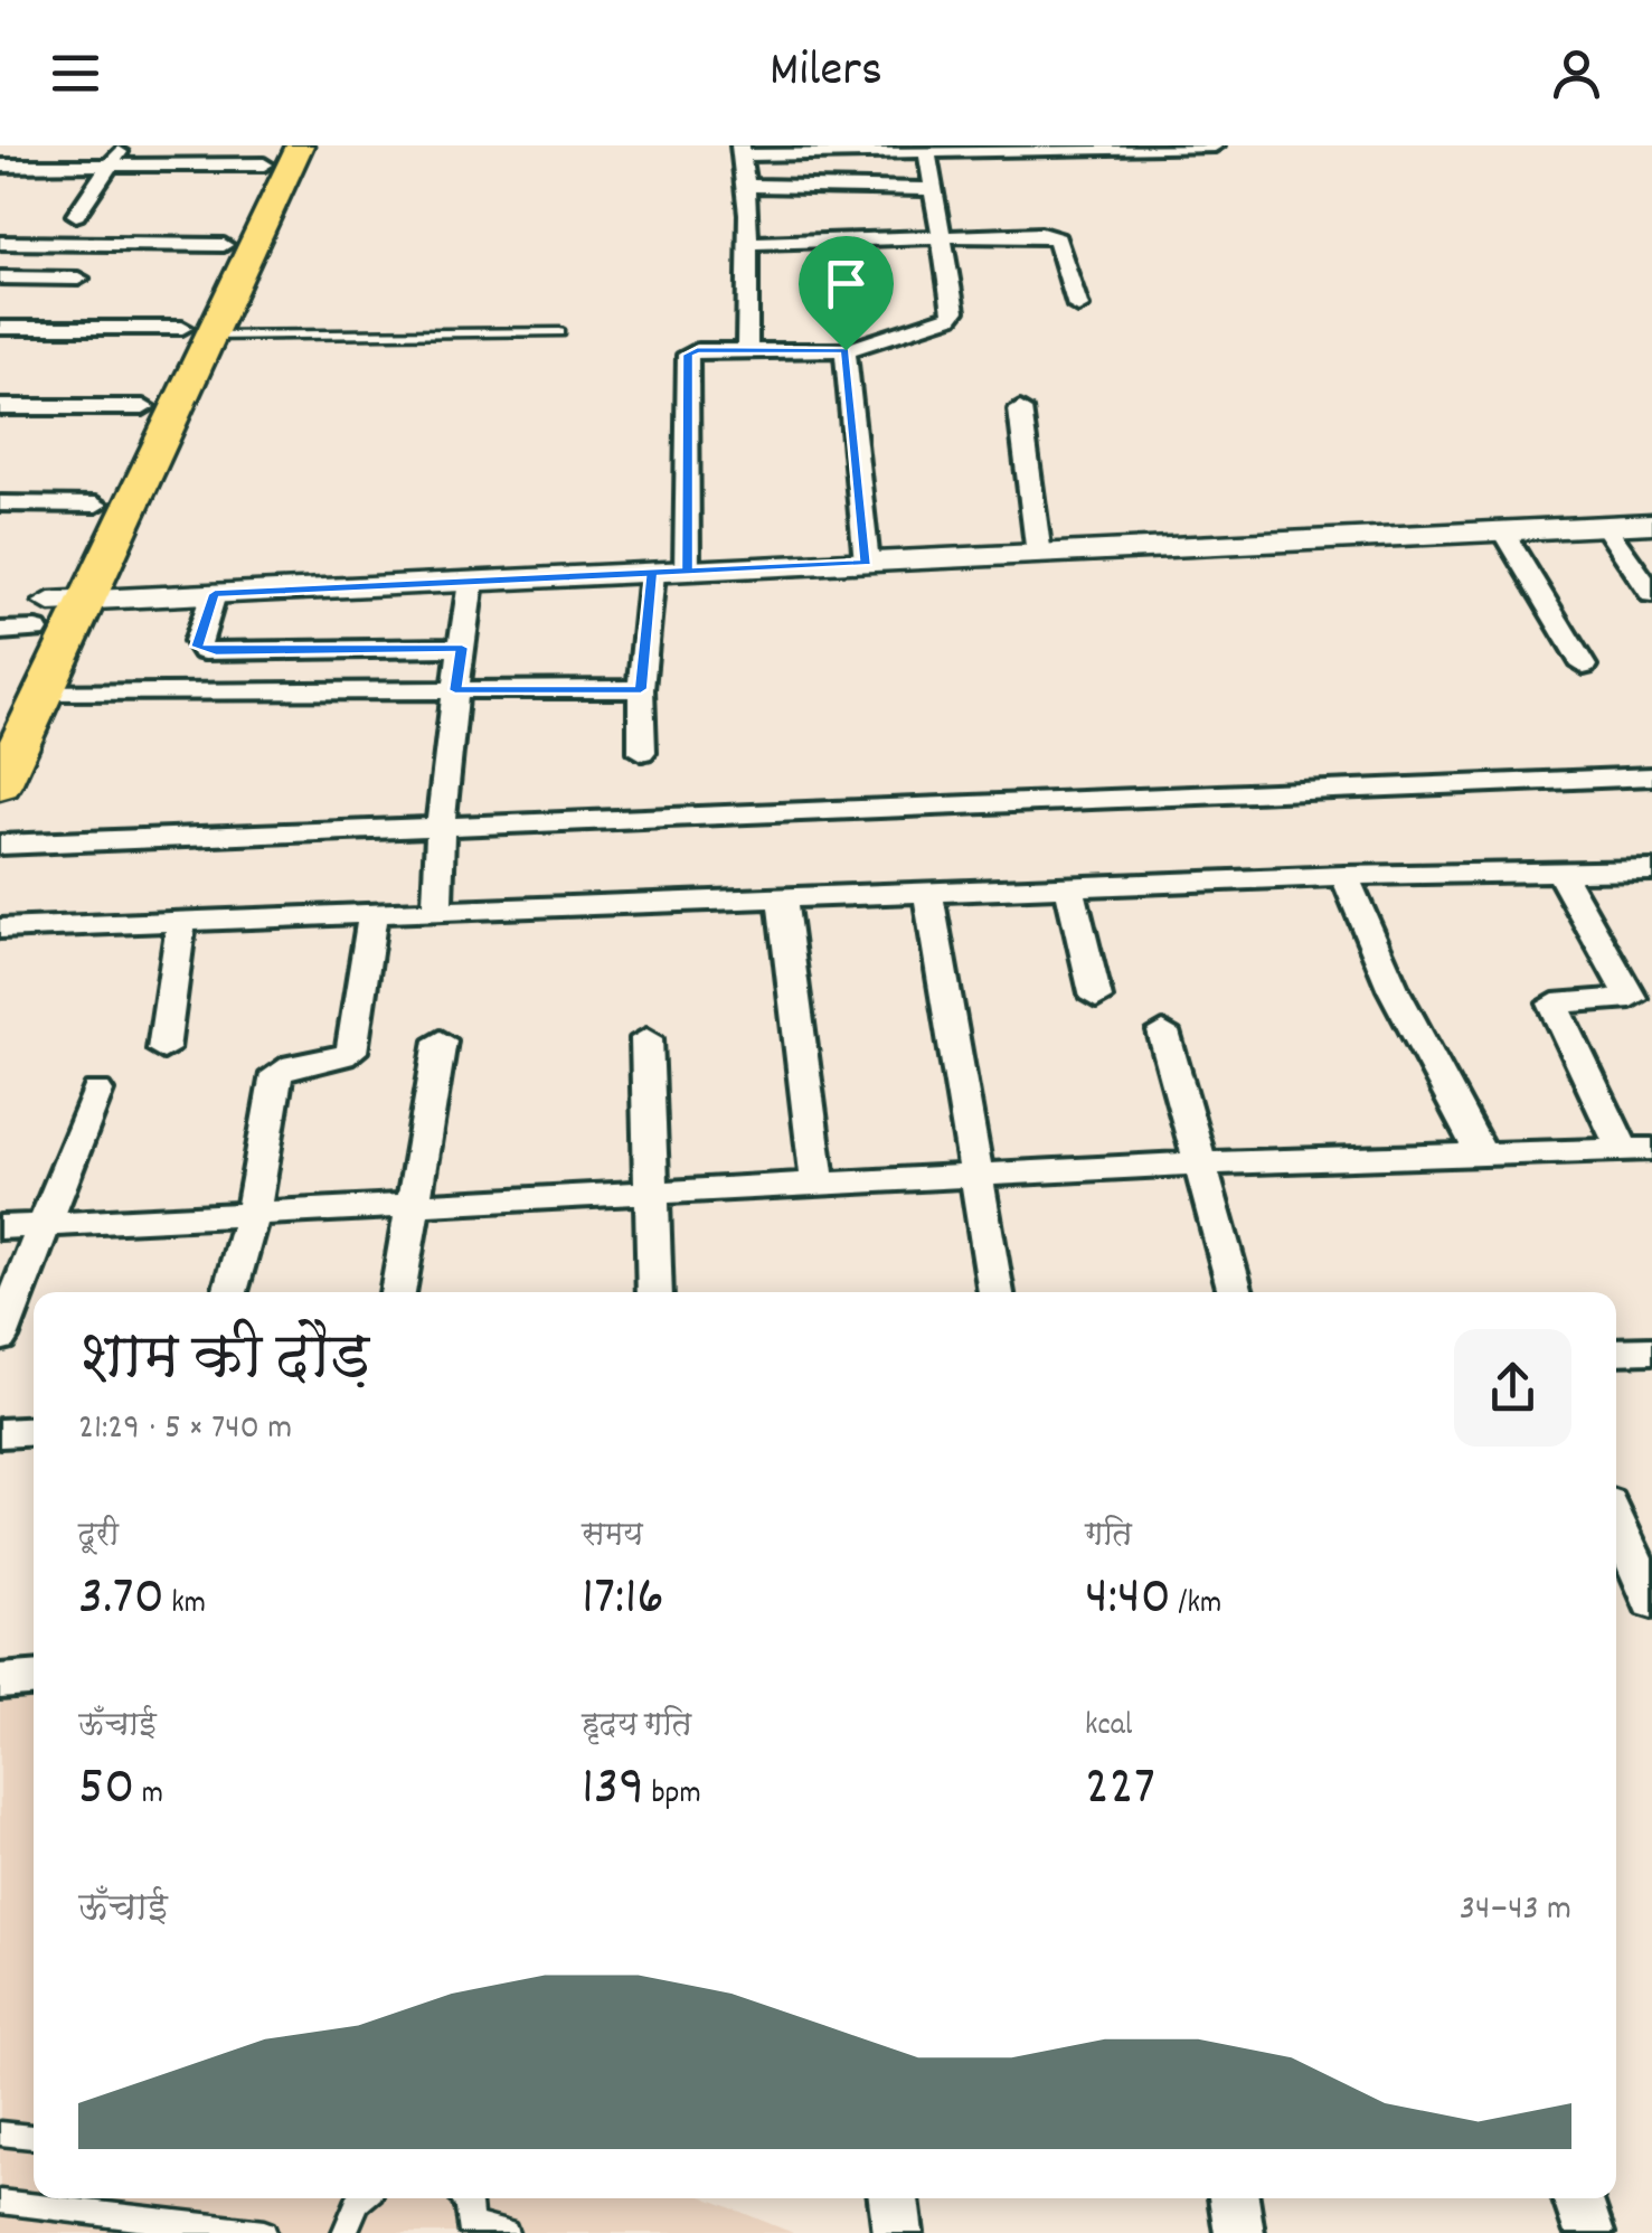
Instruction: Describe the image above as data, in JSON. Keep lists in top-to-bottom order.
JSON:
{
  "page": {
    "header": "Milers",
    "heading": ["शाम की दौड़", "21:29 · 5 × 740 m"],
    "stats": [
      ["दूरी", "3.70 km"],
      ["समय", "17:16"],
      ["गति", "4:40 /km"],
      ["ऊँचाई", "50 m"],
      ["हृदय गति", "139 bpm"],
      ["kcal", "227"]
    ],
    "chart": ["ऊँचाई", "34–43 m"]
  }
}
